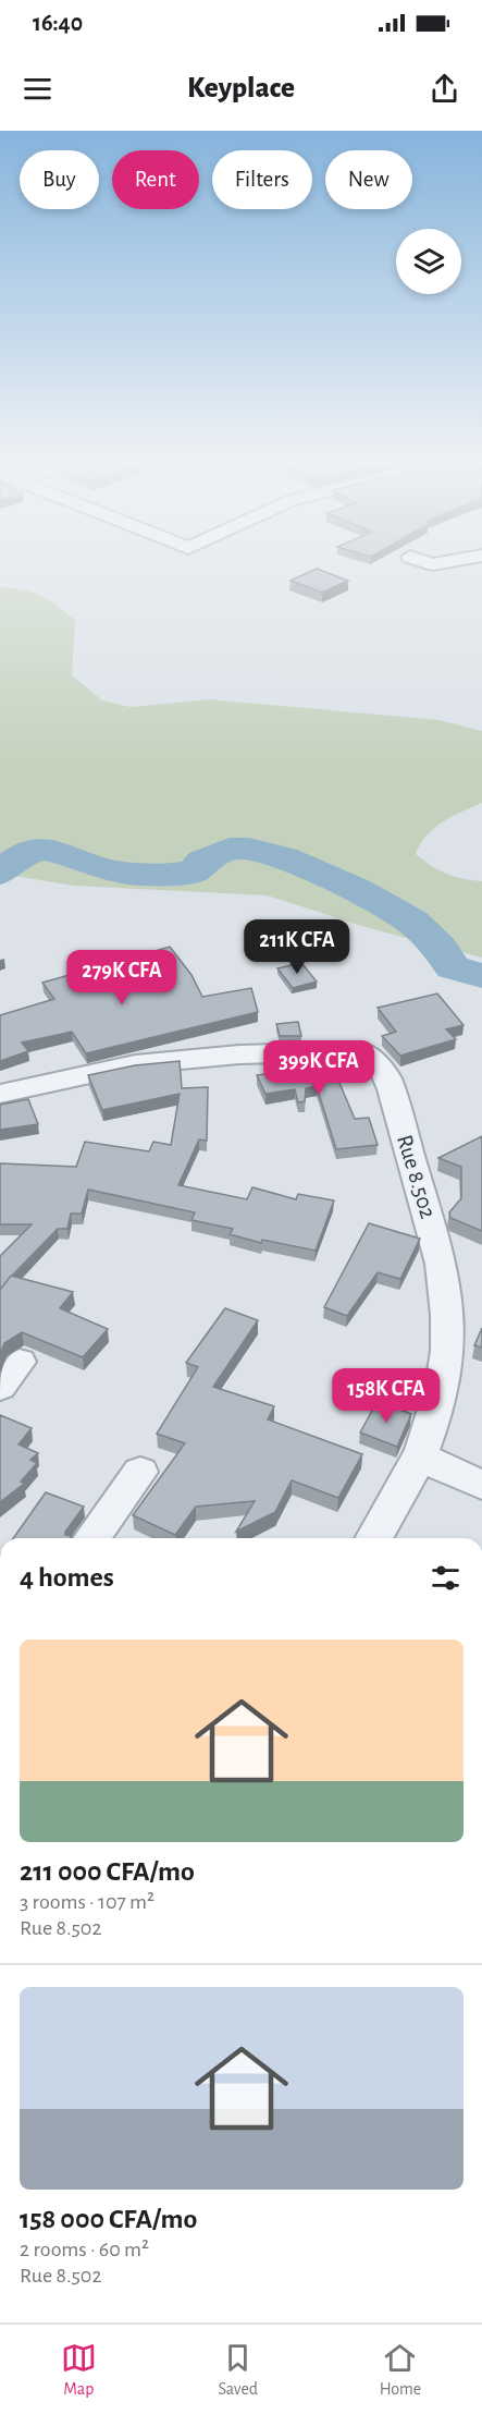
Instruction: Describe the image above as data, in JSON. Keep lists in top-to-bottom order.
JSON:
{
  "streets": {
    "street": ["Rue 8.502"]
  },
  "page": {
    "status": "16:40",
    "header": "Keyplace",
    "chip": [
      "Buy",
      "Rent",
      "Filters",
      "New"
    ],
    "price": [
      "211K CFA",
      "279K CFA",
      "399K CFA",
      "158K CFA"
    ],
    "heading": "4 homes",
    "list": [
      {
        "name": "211 000 CFA/mo",
        "note": "3 rooms · 107 m² · Rue 8.502"
      },
      {
        "name": "158 000 CFA/mo",
        "note": "2 rooms · 60 m² · Rue 8.502"
      }
    ],
    "tabs": ["Map", "Saved", "Home"]
  }
}
